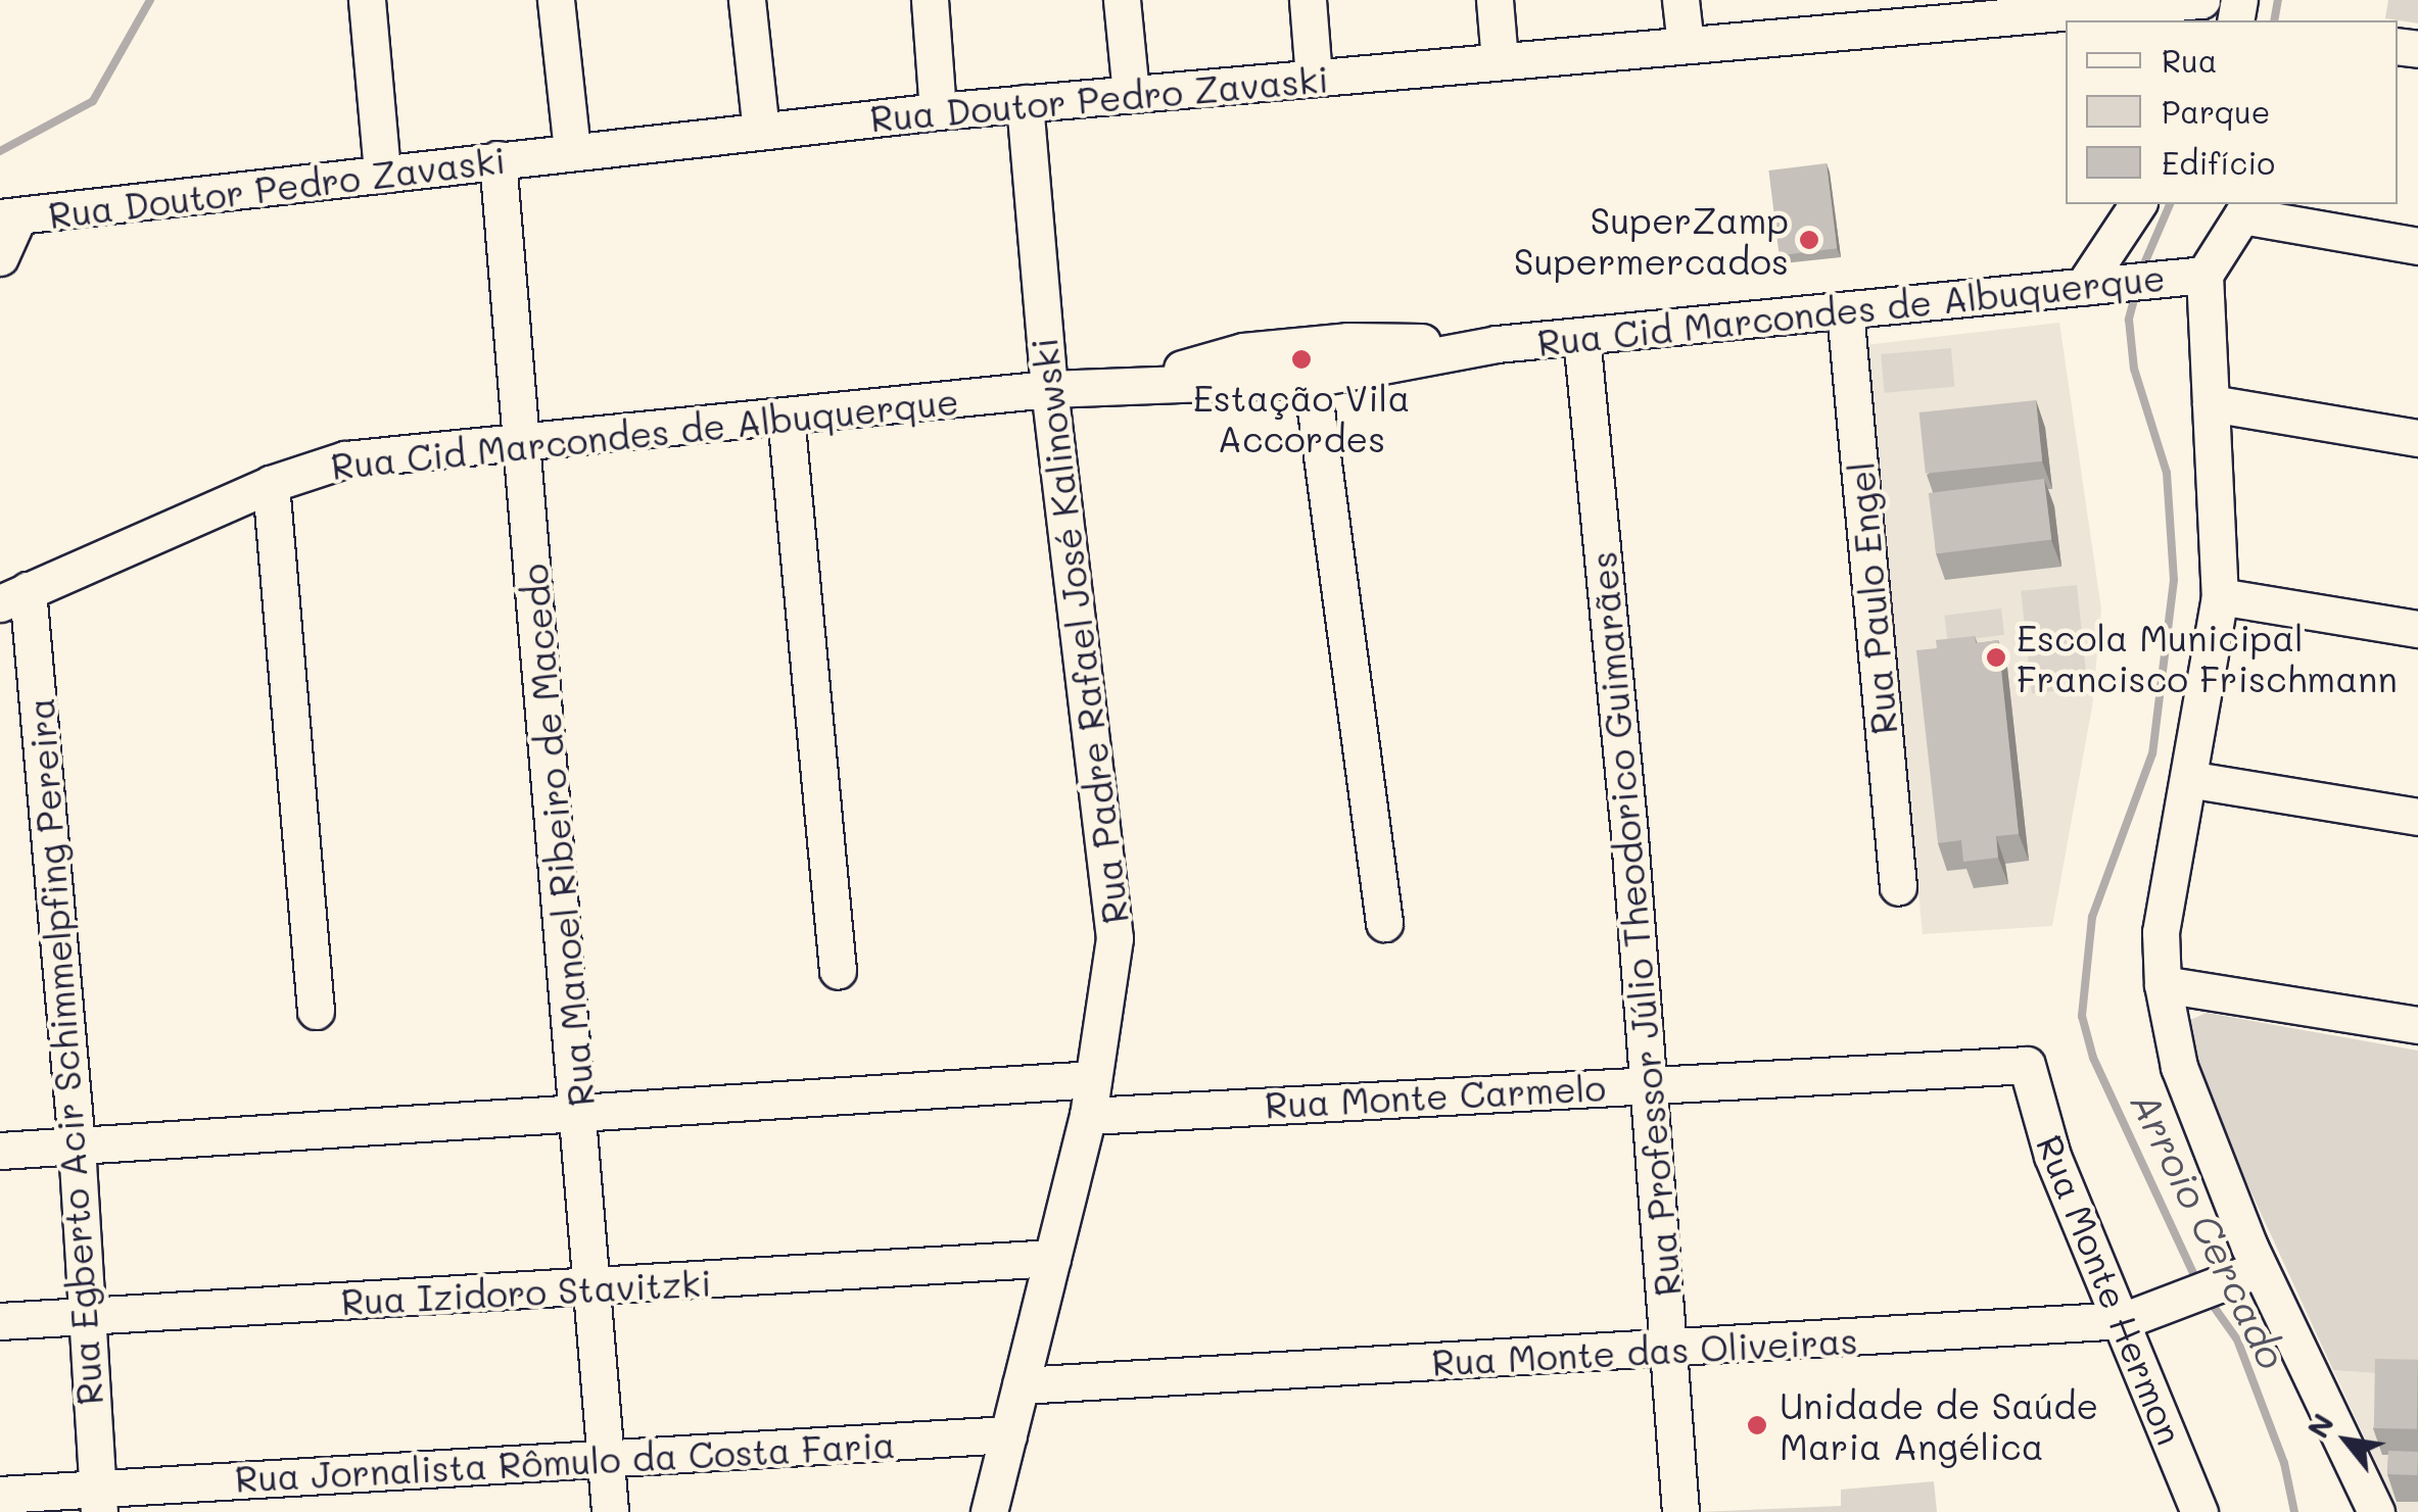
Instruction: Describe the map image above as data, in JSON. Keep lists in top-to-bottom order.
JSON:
{
  "streets": {
    "street": [
      "Rua Doutor Pedro Zavaski",
      "Rua Cid Marcondes de Albuquerque",
      "Rua Paulo Engel",
      "Rua Padre Rafael José Kalinowski",
      "Rua Manoel Ribeiro de Macedo",
      "Rua Professor Júlio Theodorico Guimarães",
      "Rua Egberto Acir Schimmelpfing Pereira",
      "Rua Monte Carmelo",
      "Rua Monte Hermon",
      "Rua Izidoro Stavitzki",
      "Rua Monte das Oliveiras",
      "Rua Jornalista Rômulo da Costa Faria"
    ]
  },
  "crossings": [
    ["Rua Doutor Pedro Zavaski", "Rua Padre Rafael José Kalinowski"],
    ["Rua Doutor Pedro Zavaski", "Rua Manoel Ribeiro de Macedo"],
    ["Rua Cid Marcondes de Albuquerque", "Rua Paulo Engel"],
    ["Rua Cid Marcondes de Albuquerque", "Rua Padre Rafael José Kalinowski"],
    ["Rua Cid Marcondes de Albuquerque", "Rua Manoel Ribeiro de Macedo"],
    ["Rua Cid Marcondes de Albuquerque", "Rua Professor Júlio Theodorico Guimarães"],
    ["Rua Cid Marcondes de Albuquerque", "Rua Egberto Acir Schimmelpfing Pereira"],
    ["Rua Padre Rafael José Kalinowski", "Rua Monte Carmelo"],
    ["Rua Padre Rafael José Kalinowski", "Rua Izidoro Stavitzki"],
    ["Rua Padre Rafael José Kalinowski", "Rua Monte das Oliveiras"],
    ["Rua Padre Rafael José Kalinowski", "Rua Jornalista Rômulo da Costa Faria"],
    ["Rua Manoel Ribeiro de Macedo", "Rua Izidoro Stavitzki"],
    ["Rua Manoel Ribeiro de Macedo", "Rua Jornalista Rômulo da Costa Faria"],
    ["Rua Professor Júlio Theodorico Guimarães", "Rua Monte Carmelo"],
    ["Rua Professor Júlio Theodorico Guimarães", "Rua Monte das Oliveiras"],
    ["Rua Egberto Acir Schimmelpfing Pereira", "Rua Izidoro Stavitzki"],
    ["Rua Egberto Acir Schimmelpfing Pereira", "Rua Jornalista Rômulo da Costa Faria"],
    ["Rua Monte Carmelo", "Rua Monte Hermon"],
    ["Rua Monte Hermon", "Rua Monte das Oliveiras"]
  ],
  "water": ["Arroio Cercado"],
  "places": [
    "SuperZamp Supermercados",
    "Estação Vila Accordes",
    "Escola Municipal Francisco Frischmann",
    "Unidade de Saúde Maria Angélica"
  ],
  "legend": ["Rua", "Parque", "Edifício"],
  "north": "top left"
}
